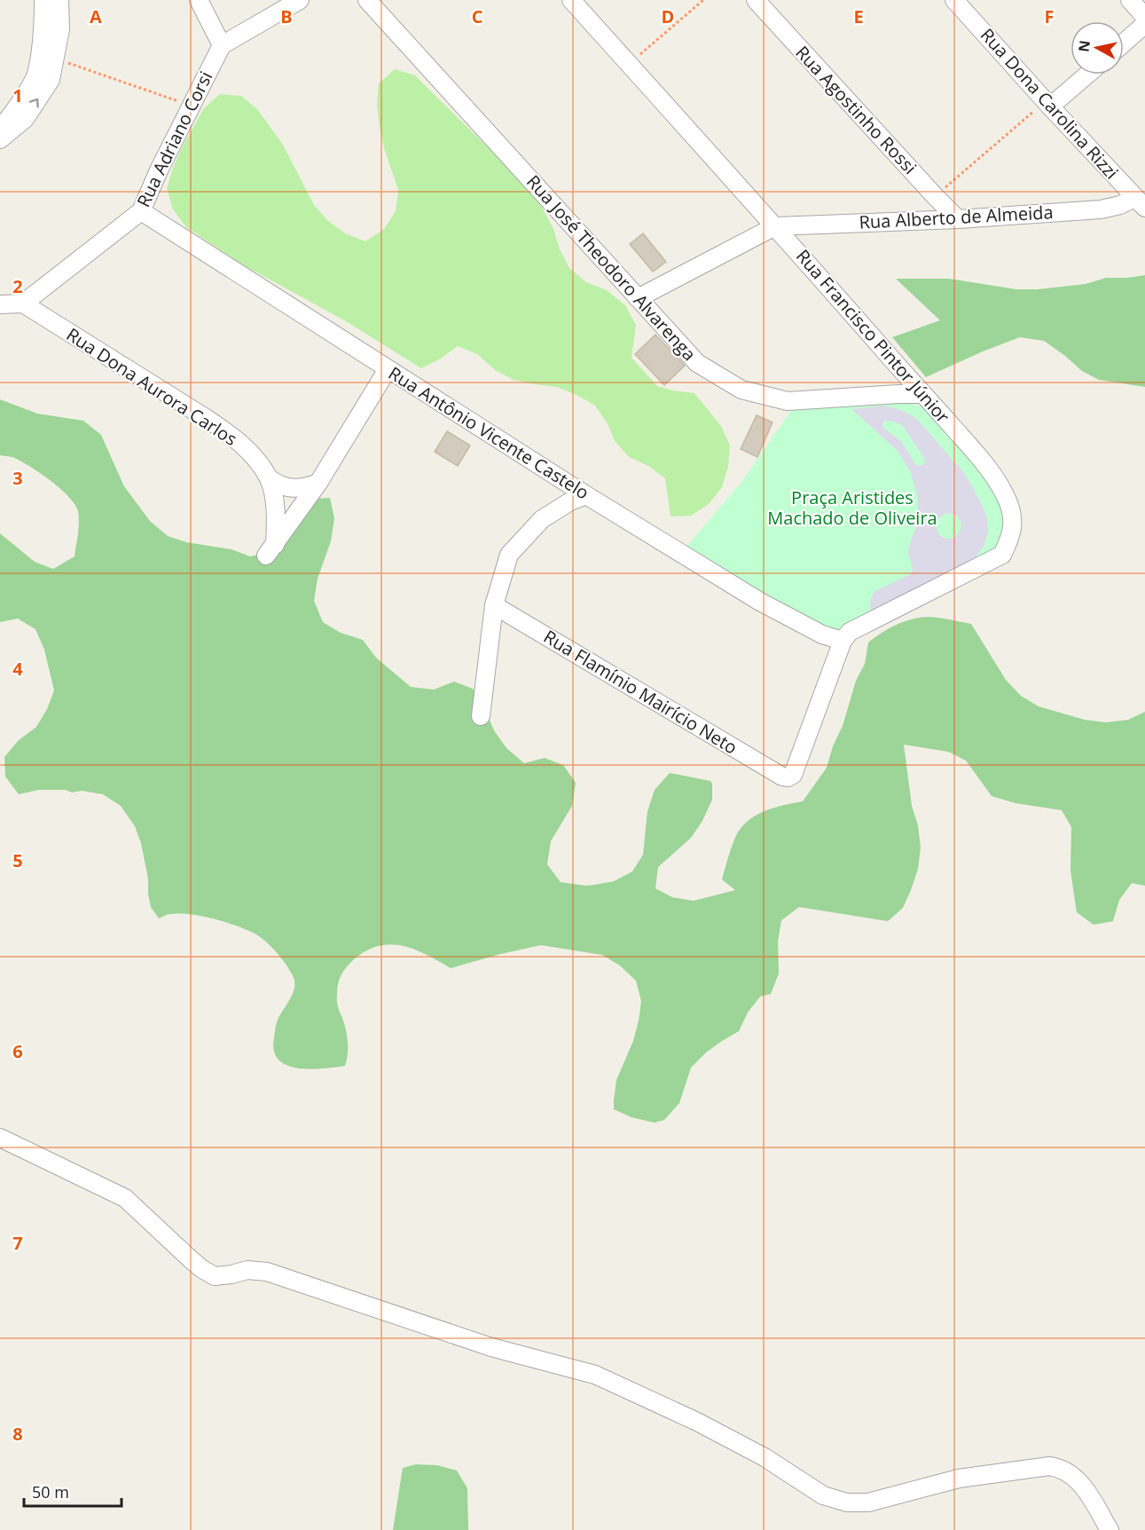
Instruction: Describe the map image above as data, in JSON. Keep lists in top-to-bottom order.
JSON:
{
  "streets": {
    "street": [
      "Rua Dona Carolina Rizzi",
      "Rua Agostinho Rossi",
      "Rua Adriano Corsi",
      "Rua Alberto de Almeida",
      "Rua José Theodoro Alvarenga",
      "Rua Francisco Pintor Júnior",
      "Rua Dona Aurora Carlos",
      "Rua Antônio Vicente Castelo",
      "Rua Flamínio Mairício Neto"
    ]
  },
  "crossings": [
    ["Rua Dona Carolina Rizzi", "Rua Alberto de Almeida"],
    ["Rua Agostinho Rossi", "Rua Alberto de Almeida"],
    ["Rua Adriano Corsi", "Rua Dona Aurora Carlos"],
    ["Rua Adriano Corsi", "Rua Antônio Vicente Castelo"],
    ["Rua Alberto de Almeida", "Rua Francisco Pintor Júnior"],
    ["Rua José Theodoro Alvarenga", "Rua Francisco Pintor Júnior"],
    ["Rua Francisco Pintor Júnior", "Rua Antônio Vicente Castelo"],
    ["Rua Francisco Pintor Júnior", "Rua Flamínio Mairício Neto"],
    ["Rua Antônio Vicente Castelo", "Rua Flamínio Mairício Neto"]
  ],
  "parks": ["Praça Aristides Machado de Oliveira"],
  "scale_bar": "50 m",
  "north": "left",
  "grid": {
    "columns": [
      "A",
      "B",
      "C",
      "D",
      "E",
      "F"
    ],
    "rows": [
      "1",
      "2",
      "3",
      "4",
      "5",
      "6",
      "7",
      "8"
    ]
  }
}
